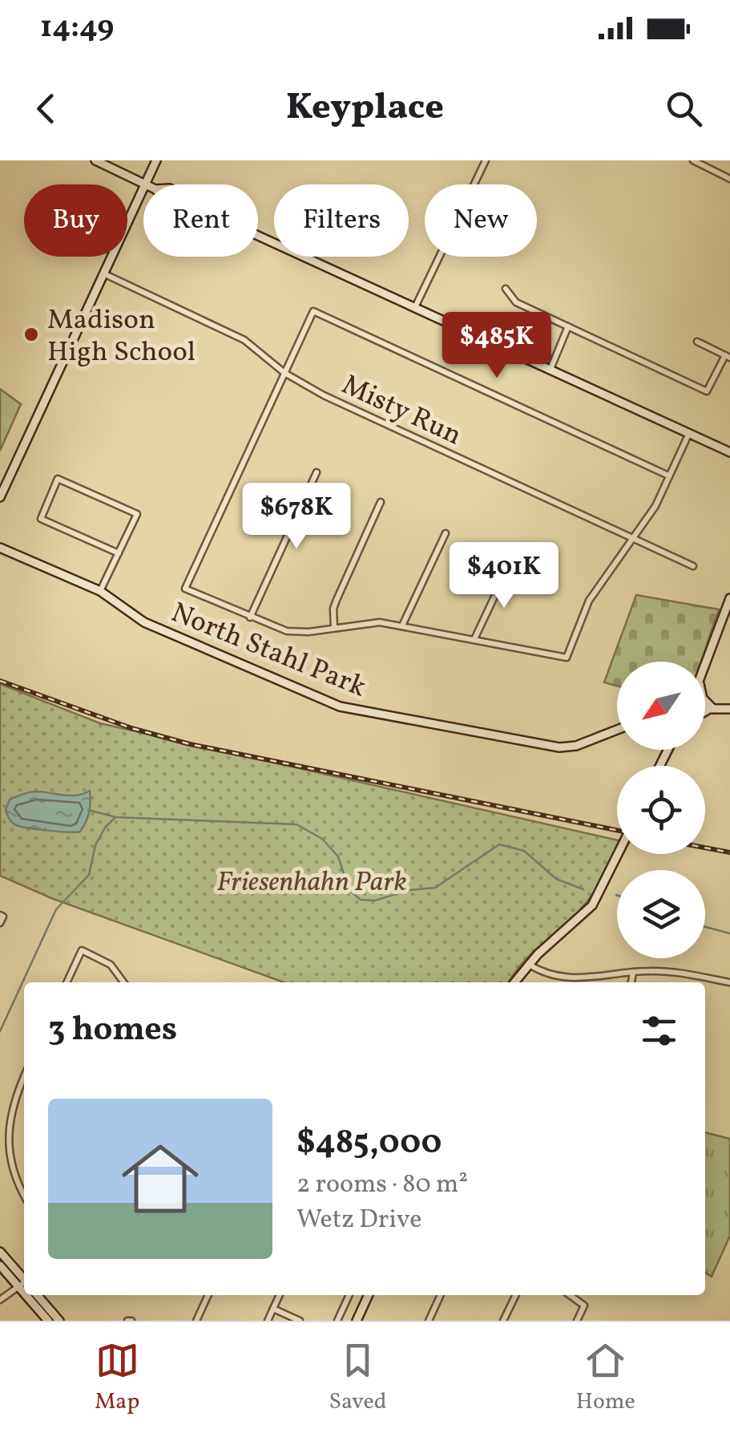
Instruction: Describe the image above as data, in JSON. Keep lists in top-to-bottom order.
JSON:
{
  "streets": {
    "street": ["Misty Run", "North Stahl Park"]
  },
  "parks": ["Friesenhahn Park"],
  "places": ["Madison High School"],
  "north": "bottom left",
  "page": {
    "status": "14:49",
    "header": "Keyplace",
    "chip": [
      "Buy",
      "Rent",
      "Filters",
      "New"
    ],
    "price": ["$485K", "$678K", "$401K"],
    "heading": "3 homes",
    "list": [
      {
        "name": "$485,000",
        "note": "2 rooms · 80 m² · Wetz Drive"
      }
    ],
    "tabs": ["Map", "Saved", "Home"]
  }
}
